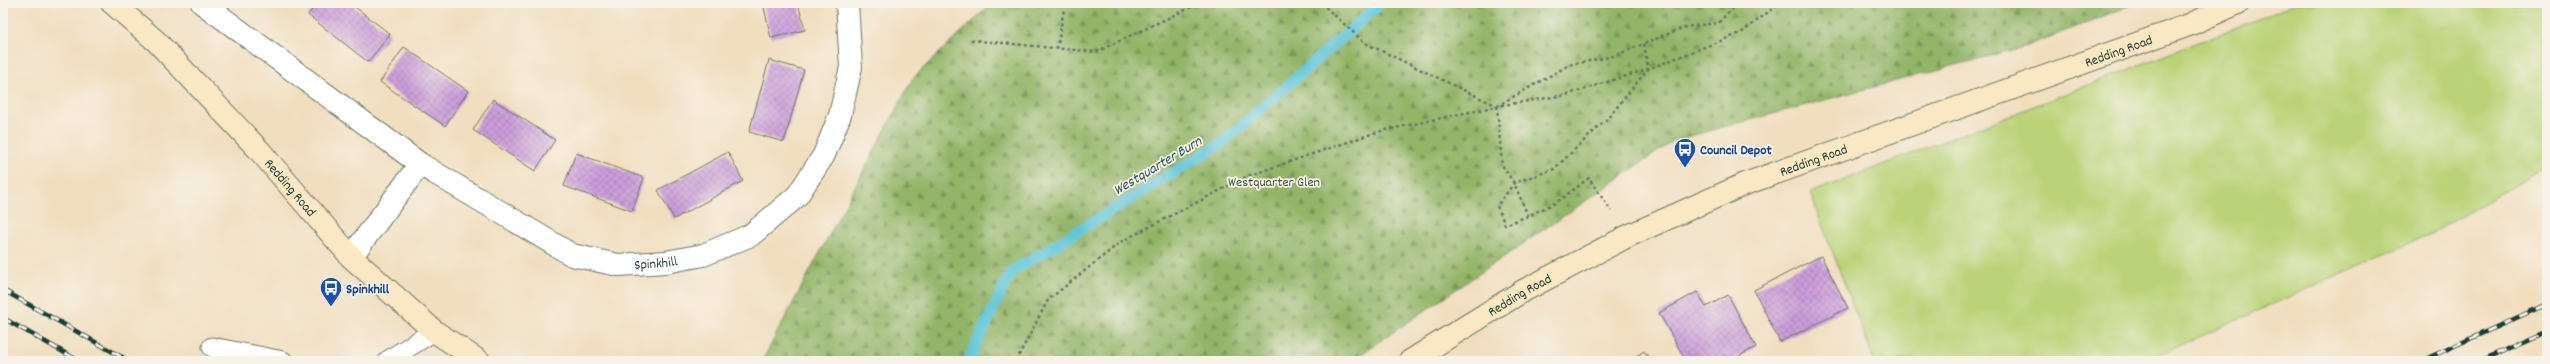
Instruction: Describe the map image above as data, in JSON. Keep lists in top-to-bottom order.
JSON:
{
  "streets": {
    "main road": ["Redding Road"],
    "street": ["Spinkhill"]
  },
  "water": ["Westquarter Burn"],
  "parks": ["Westquarter Glen"],
  "places": {
    "bus stop": ["Council Depot", "Spinkhill"]
  }
}
